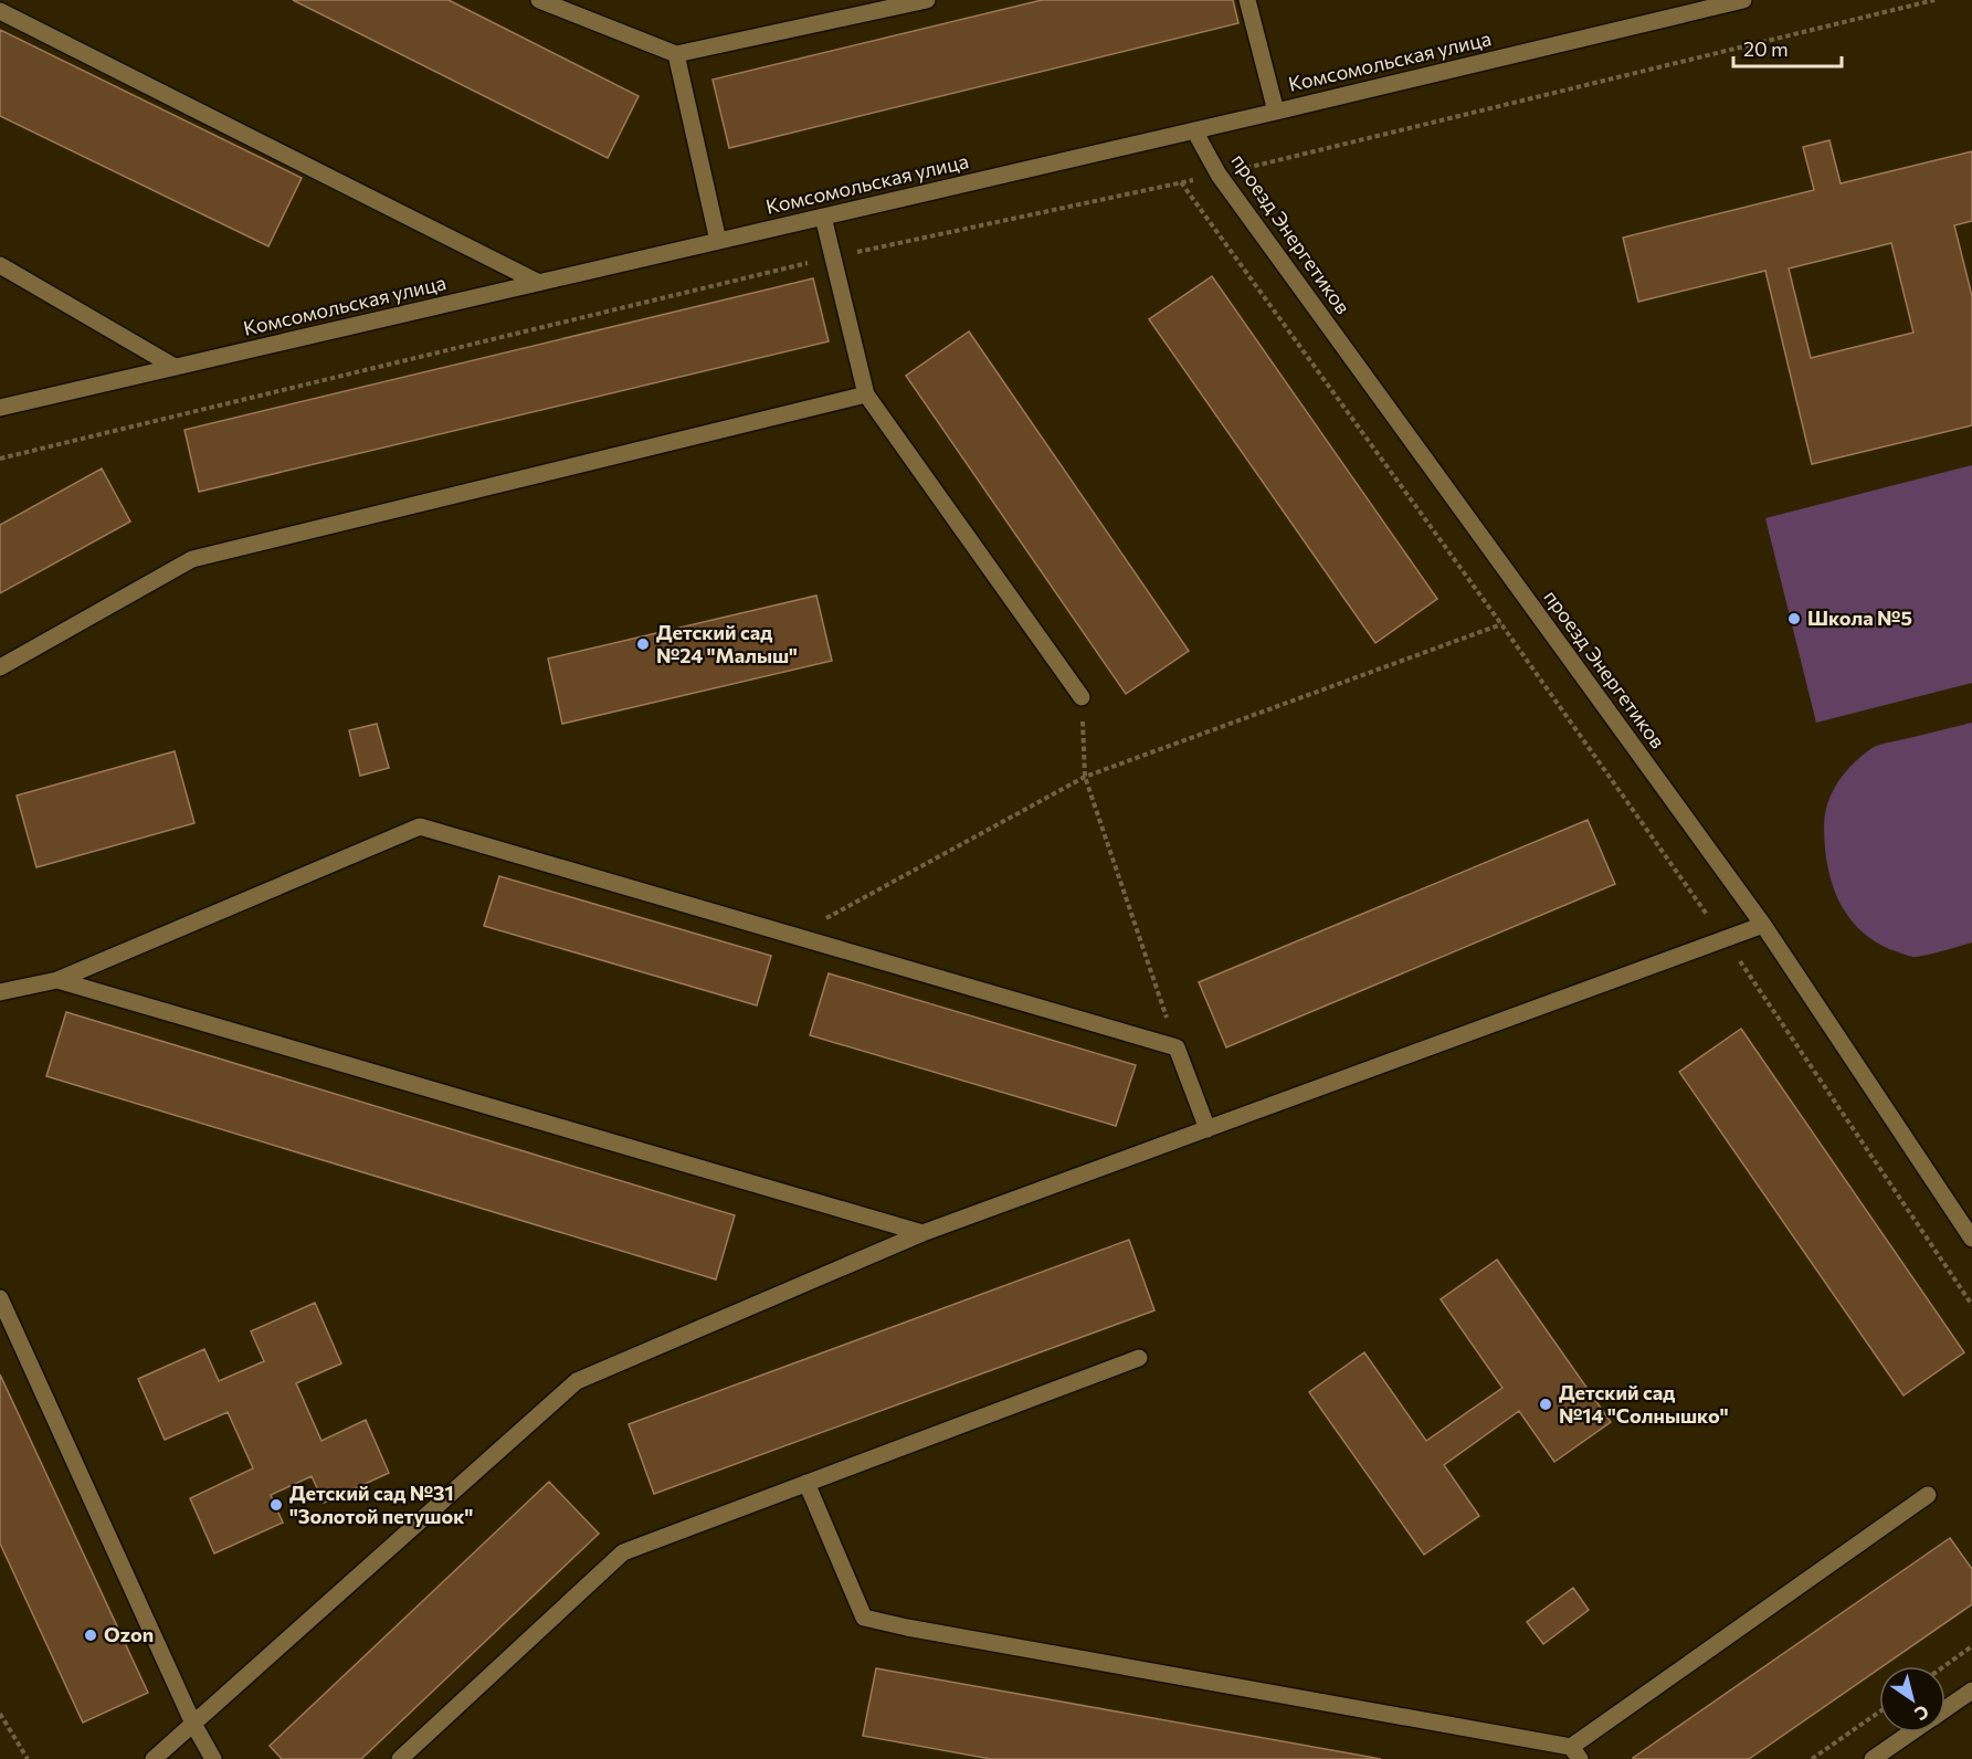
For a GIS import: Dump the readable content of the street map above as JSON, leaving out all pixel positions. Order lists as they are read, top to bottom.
{
  "streets": {
    "street": ["Комсомольская улица", "проезд Энергетиков"]
  },
  "crossings": [
    ["Комсомольская улица", "проезд Энергетиков"]
  ],
  "places": [
    "Школа №5",
    "Детский сад №24 \"Малыш\"",
    "Детский сад №14 \"Солнышко\"",
    "Детский сад №31 \"Золотой петушок\"",
    "Ozon"
  ],
  "scale_bar": "20 m",
  "north": "bottom right"
}
